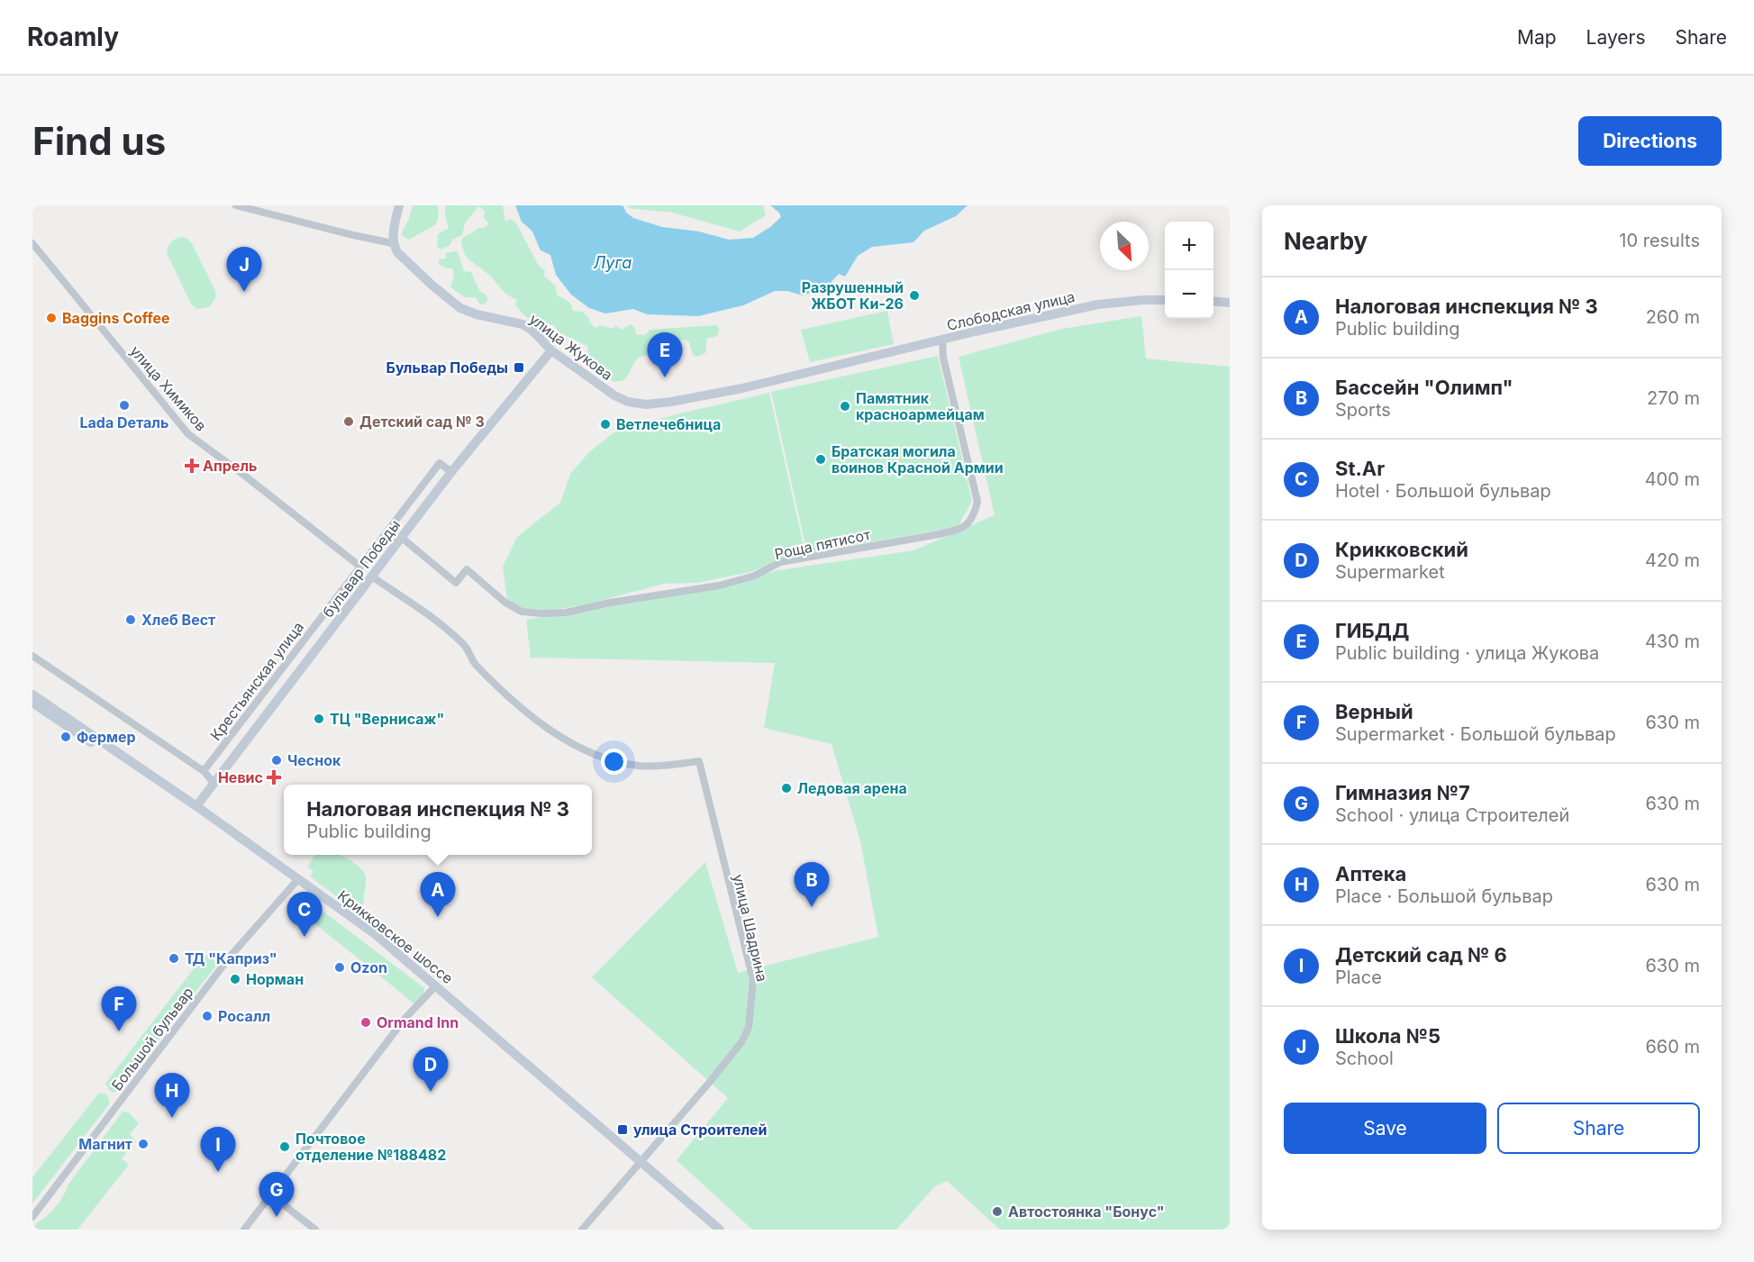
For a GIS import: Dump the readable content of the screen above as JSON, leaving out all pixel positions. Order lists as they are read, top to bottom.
{
  "streets": {
    "street": [
      "Слободская улица",
      "улица Жукова",
      "улица Химиков",
      "Роща пятисот",
      "бульвар Победы",
      "Крестьянская улица",
      "улица Шадрина",
      "Крикковское шоссе",
      "Большой бульвар"
    ]
  },
  "crossings": [
    ["Слободская улица", "улица Жукова"],
    ["Слободская улица", "Роща пятисот"],
    ["улица Жукова", "бульвар Победы"],
    ["улица Химиков", "Крестьянская улица"],
    ["Роща пятисот", "бульвар Победы"],
    ["бульвар Победы", "Крестьянская улица"],
    ["бульвар Победы", "улица Шадрина"],
    ["бульвар Победы", "Крикковское шоссе"],
    ["улица Шадрина", "Крикковское шоссе"],
    ["Крикковское шоссе", "Большой бульвар"]
  ],
  "water": ["Луга"],
  "places": {
    "other": [
      "Разрушенный ЖБОТ Ки-26",
      "Baggins Coffee",
      "Lada Dеталь",
      "Памятник красноармейцам",
      "Детский сад № 3",
      "Ветлечебница",
      "Братская могила воинов Красной Армии",
      "Хлеб Вест",
      "ТЦ \"Вернисаж\"",
      "Фермер",
      "Чеснок",
      "Ледовая арена",
      "ТД \"Каприз\"",
      "Ozon",
      "Норман",
      "Росалл",
      "Ormand Inn",
      "Магнит",
      "Почтовое отделение №188482",
      "Автостоянка \"Бонус\""
    ],
    "transit": ["Бульвар Победы", "улица Строителей"],
    "health": ["Апрель", "Невис"]
  },
  "north": "bottom right",
  "page": {
    "header": "Roamly",
    "nav": ["Map", "Layers", "Share"],
    "buttons": [
      "Directions",
      ["Save", "Share"]
    ],
    "title": "Find us",
    "heading": ["Nearby", "10 results"],
    "map_buttons": ["+", "−"],
    "pins": [
      "J",
      "E",
      "B",
      "A",
      "C",
      "F",
      "D",
      "H",
      "I",
      "G"
    ],
    "list": [
      {
        "mark": "A",
        "name": "Налоговая инспекция № 3",
        "note": "Public building",
        "value": "260 m"
      },
      {
        "mark": "B",
        "name": "Бассейн \"Олимп\"",
        "note": "Sports",
        "value": "270 m"
      },
      {
        "mark": "C",
        "name": "St.Ar",
        "note": "Hotel · Большой бульвар",
        "value": "400 m"
      },
      {
        "mark": "D",
        "name": "Крикковский",
        "note": "Supermarket",
        "value": "420 m"
      },
      {
        "mark": "E",
        "name": "ГИБДД",
        "note": "Public building · улица Жукова",
        "value": "430 m"
      },
      {
        "mark": "F",
        "name": "Верный",
        "note": "Supermarket · Большой бульвар",
        "value": "630 m"
      },
      {
        "mark": "G",
        "name": "Гимназия №7",
        "note": "School · улица Строителей",
        "value": "630 m"
      },
      {
        "mark": "H",
        "name": "Аптека",
        "note": "Place · Большой бульвар",
        "value": "630 m"
      },
      {
        "mark": "I",
        "name": "Детский сад № 6",
        "note": "Place",
        "value": "630 m"
      },
      {
        "mark": "J",
        "name": "Школа №5",
        "note": "School",
        "value": "660 m"
      }
    ],
    "popup": ["Налоговая инспекция № 3", "Public building"]
  }
}
